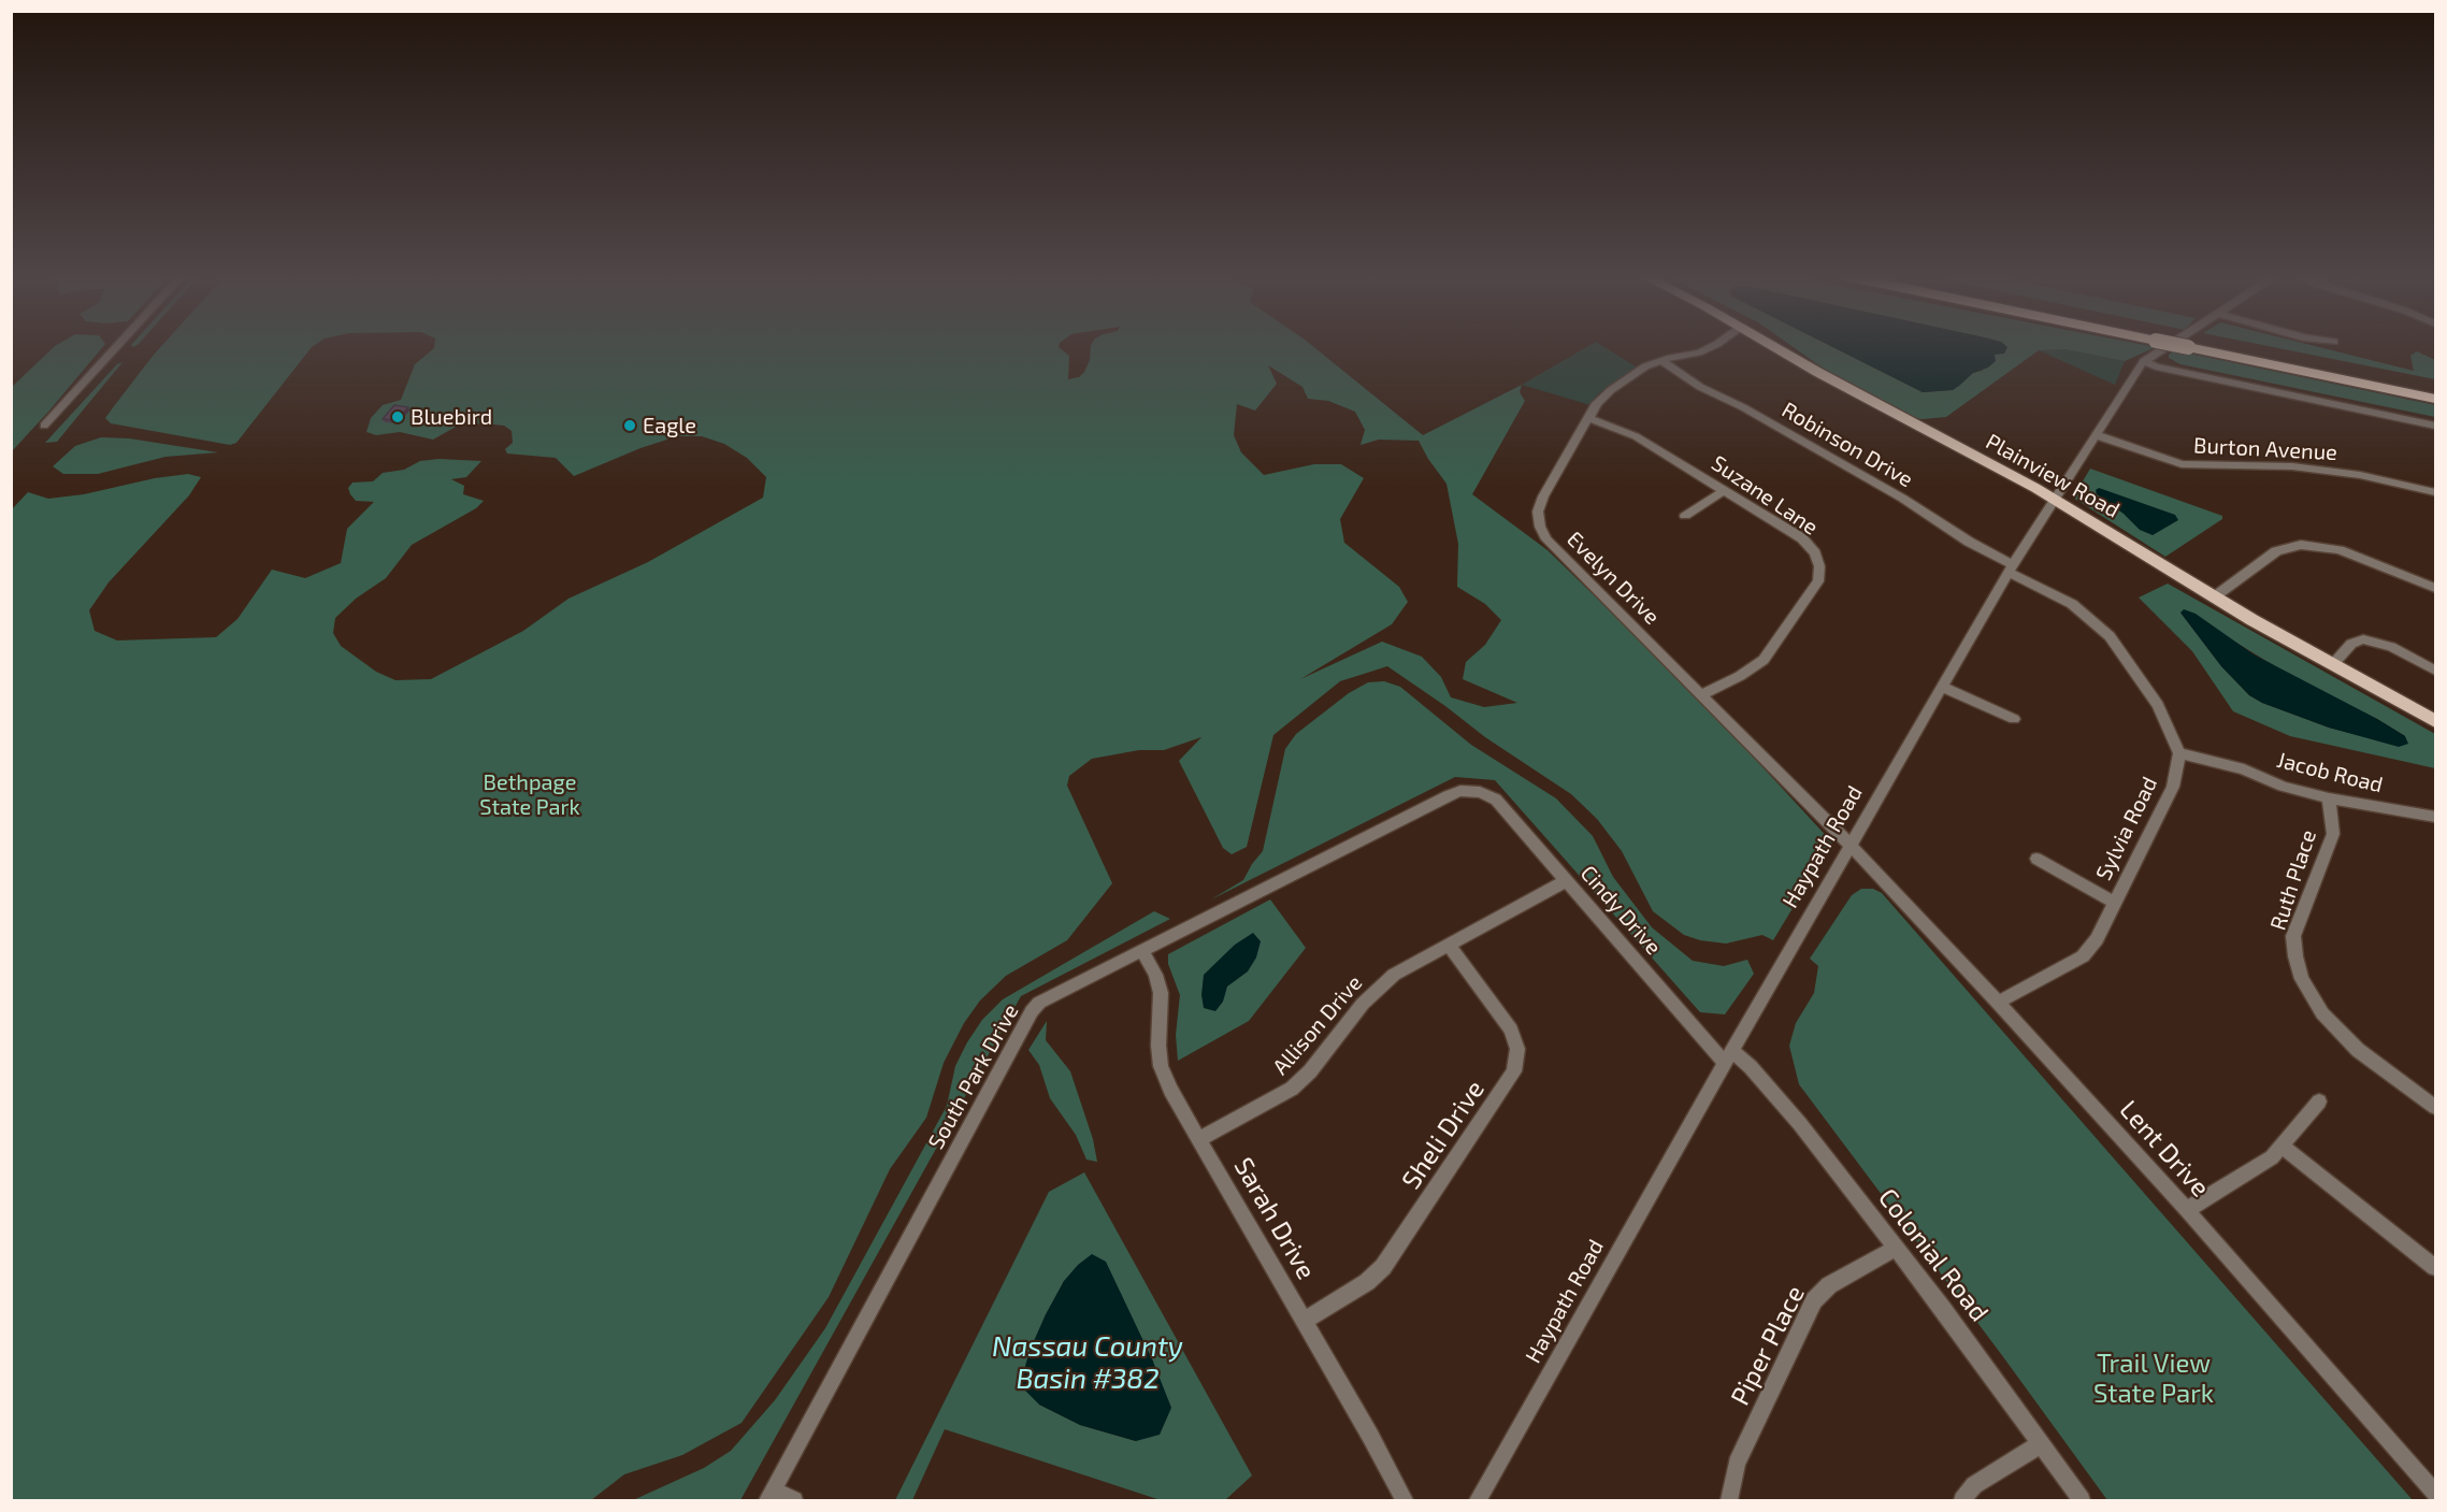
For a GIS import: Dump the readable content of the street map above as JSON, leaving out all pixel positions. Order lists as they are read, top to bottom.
{
  "streets": {
    "main road": ["Plainview Road"],
    "street": [
      "Robinson Drive",
      "Burton Avenue",
      "Suzane Lane",
      "Evelyn Drive",
      "Jacob Road",
      "Sylvia Road",
      "Haypath Road",
      "Ruth Place",
      "Cindy Drive",
      "Allison Drive",
      "South Park Drive",
      "Sheli Drive",
      "Lent Drive",
      "Sarah Drive",
      "Colonial Road",
      "Piper Place"
    ]
  },
  "crossings": [
    ["Robinson Drive", "Evelyn Drive"],
    ["Robinson Drive", "Haypath Road"],
    ["Burton Avenue", "Haypath Road"],
    ["Plainview Road", "Haypath Road"],
    ["Suzane Lane", "Evelyn Drive"],
    ["Evelyn Drive", "Haypath Road"],
    ["Evelyn Drive", "Lent Drive"],
    ["Jacob Road", "Sylvia Road"],
    ["Jacob Road", "Ruth Place"],
    ["Sylvia Road", "Lent Drive"],
    ["Haypath Road", "Cindy Drive"],
    ["Haypath Road", "Lent Drive"],
    ["Haypath Road", "Colonial Road"],
    ["Cindy Drive", "Allison Drive"],
    ["Cindy Drive", "South Park Drive"],
    ["Cindy Drive", "Colonial Road"],
    ["Allison Drive", "Sheli Drive"],
    ["Allison Drive", "Sarah Drive"],
    ["South Park Drive", "Sarah Drive"],
    ["Sheli Drive", "Sarah Drive"],
    ["Colonial Road", "Piper Place"]
  ],
  "water": ["Nassau County Basin #382"],
  "parks": ["Bethpage State Park", "Trail View State Park"],
  "places": ["Bluebird", "Eagle"]
}
